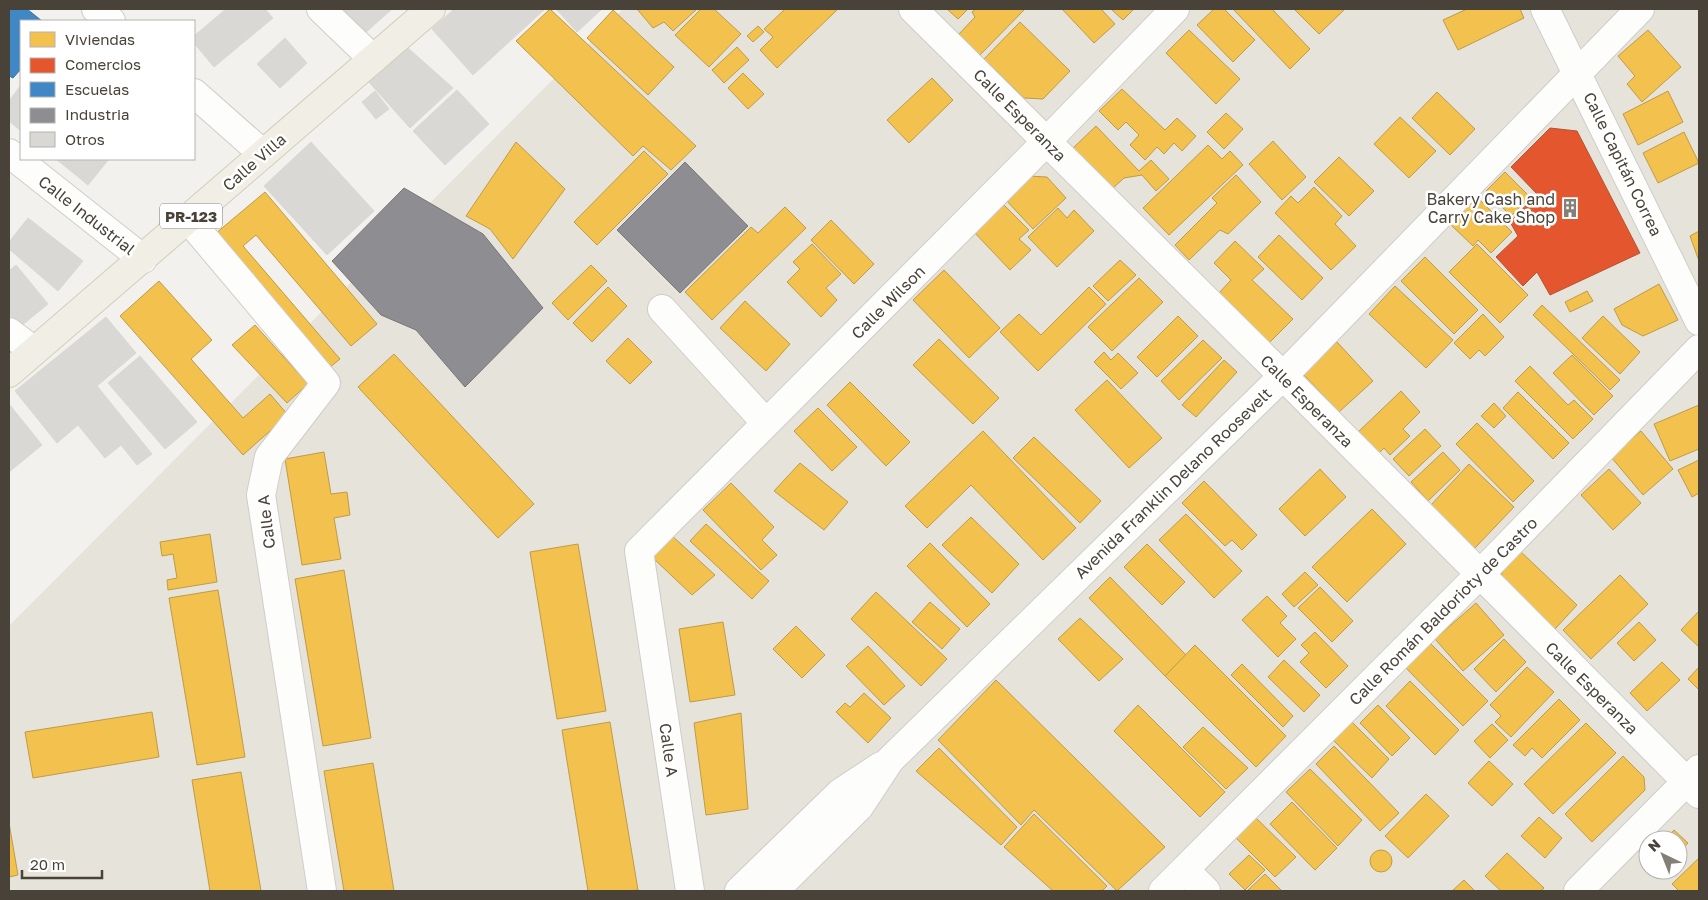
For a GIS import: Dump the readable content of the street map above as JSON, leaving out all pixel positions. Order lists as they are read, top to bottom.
{
  "streets": {
    "main road": ["Calle Villa", "PR-123"],
    "street": [
      "Calle Esperanza",
      "Calle Capitán Correa",
      "Calle Industrial",
      "Calle Wilson",
      "Avenida Franklin Delano Roosevelt",
      "Calle A",
      "Calle Román Baldorioty de Castro"
    ]
  },
  "crossings": [
    ["Calle Esperanza", "Calle Wilson"],
    ["Calle Esperanza", "Avenida Franklin Delano Roosevelt"],
    ["Calle Esperanza", "Calle Román Baldorioty de Castro"],
    ["Calle Villa", "Calle Industrial"],
    ["Calle Villa", "Calle A"],
    ["Calle Capitán Correa", "Avenida Franklin Delano Roosevelt"],
    ["Calle Wilson", "Calle A"]
  ],
  "places": {
    "building": ["Bakery Cash and Carry Cake Shop"]
  },
  "legend": [
    "Viviendas",
    "Comercios",
    "Escuelas",
    "Industria",
    "Otros"
  ],
  "scale_bar": "20 m",
  "north": "top left"
}
